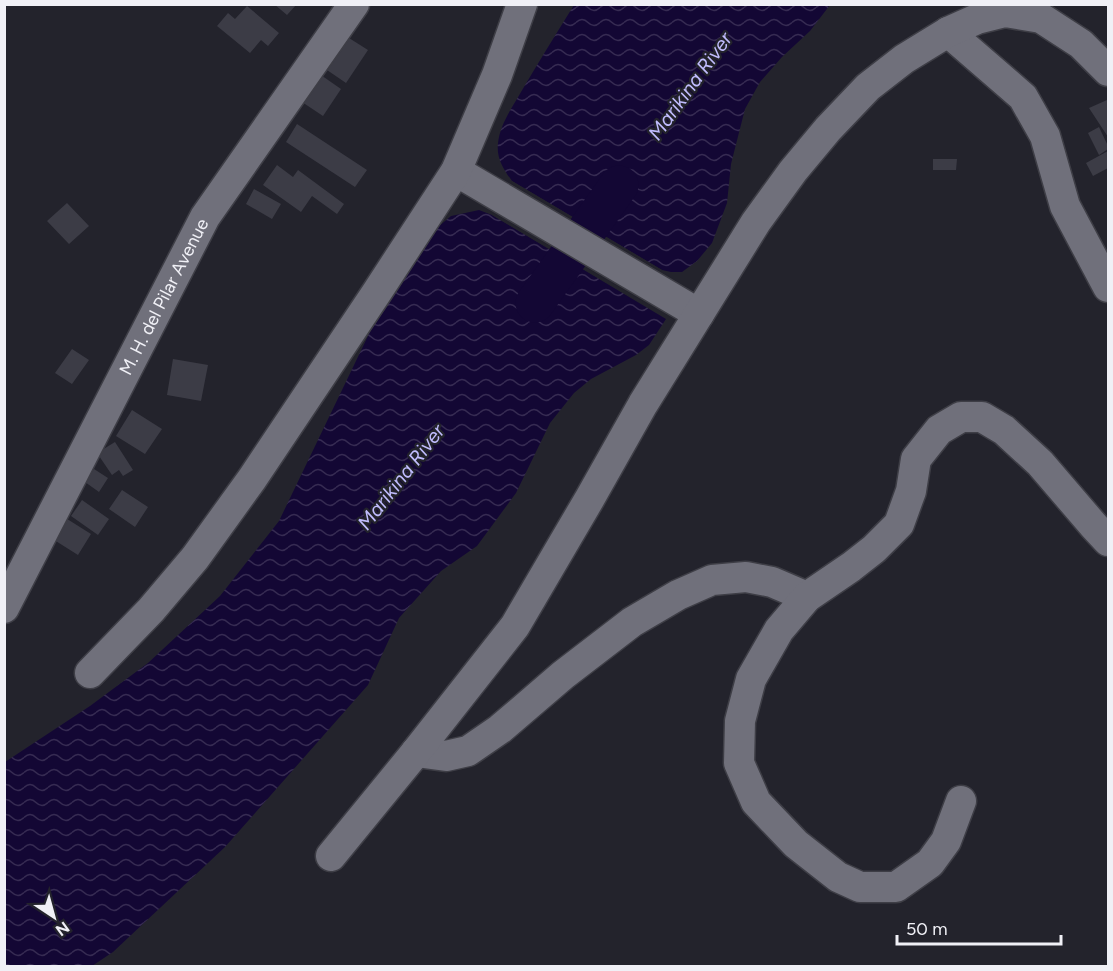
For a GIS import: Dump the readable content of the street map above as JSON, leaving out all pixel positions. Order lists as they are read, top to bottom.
{
  "streets": {
    "street": ["M. H. del Pilar Avenue"]
  },
  "water": ["Marikina River"],
  "scale_bar": "50 m",
  "north": "bottom right"
}
